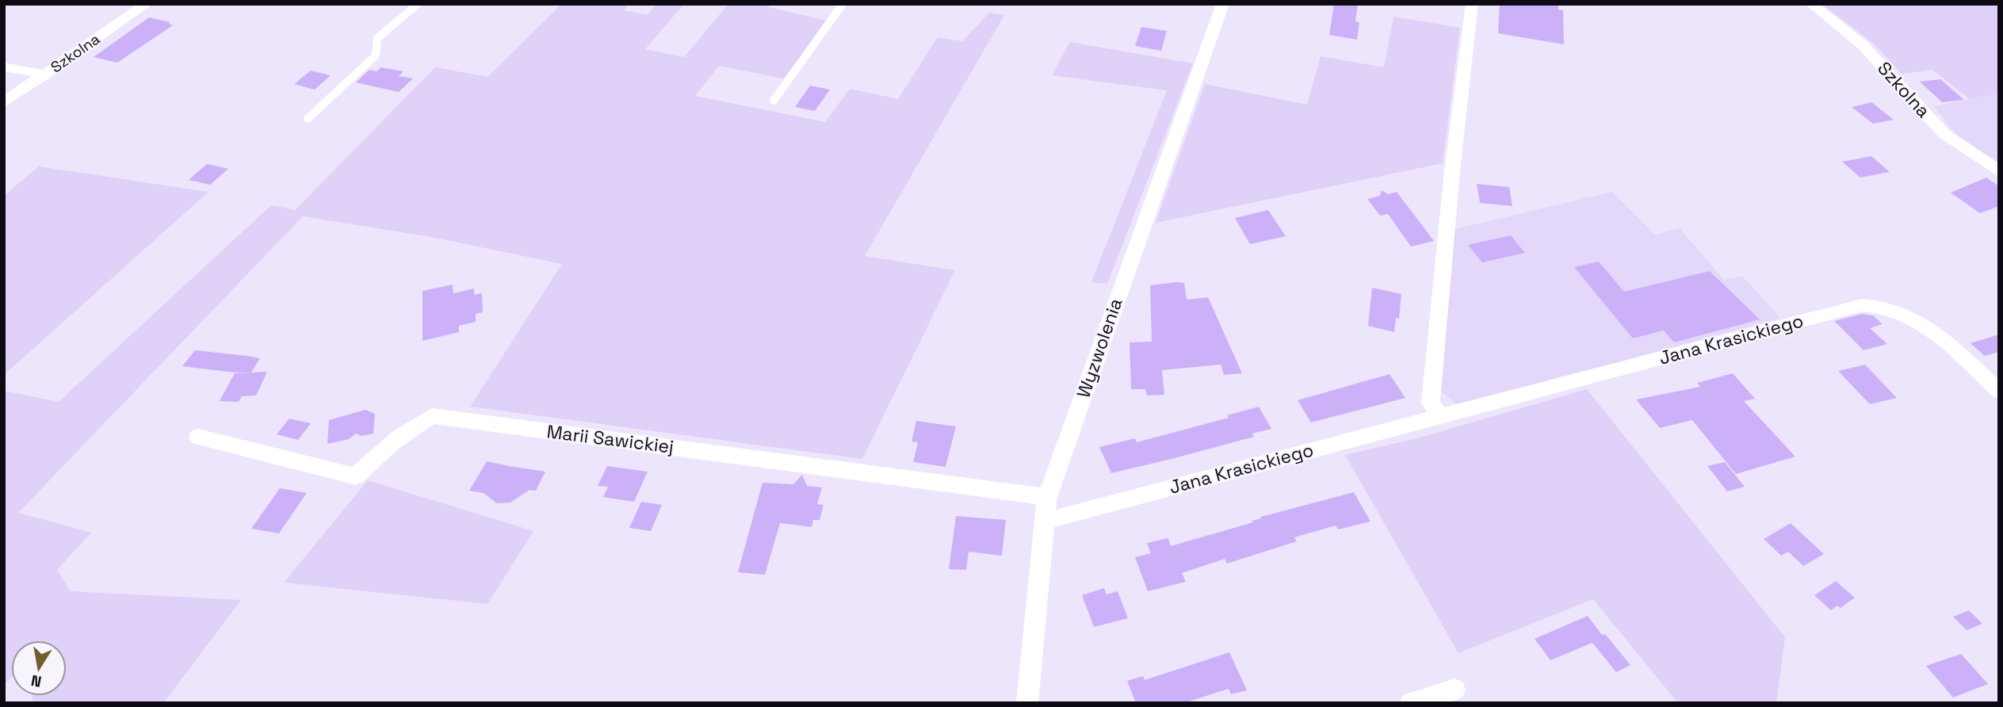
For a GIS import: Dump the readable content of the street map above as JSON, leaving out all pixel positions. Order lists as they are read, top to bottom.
{
  "streets": {
    "street": [
      "Szkolna",
      "Jana Krasickiego",
      "Wyzwolenia",
      "Marii Sawickiej"
    ]
  },
  "crossings": [
    ["Jana Krasickiego", "Wyzwolenia"],
    ["Wyzwolenia", "Marii Sawickiej"]
  ],
  "north": "bottom"
}
